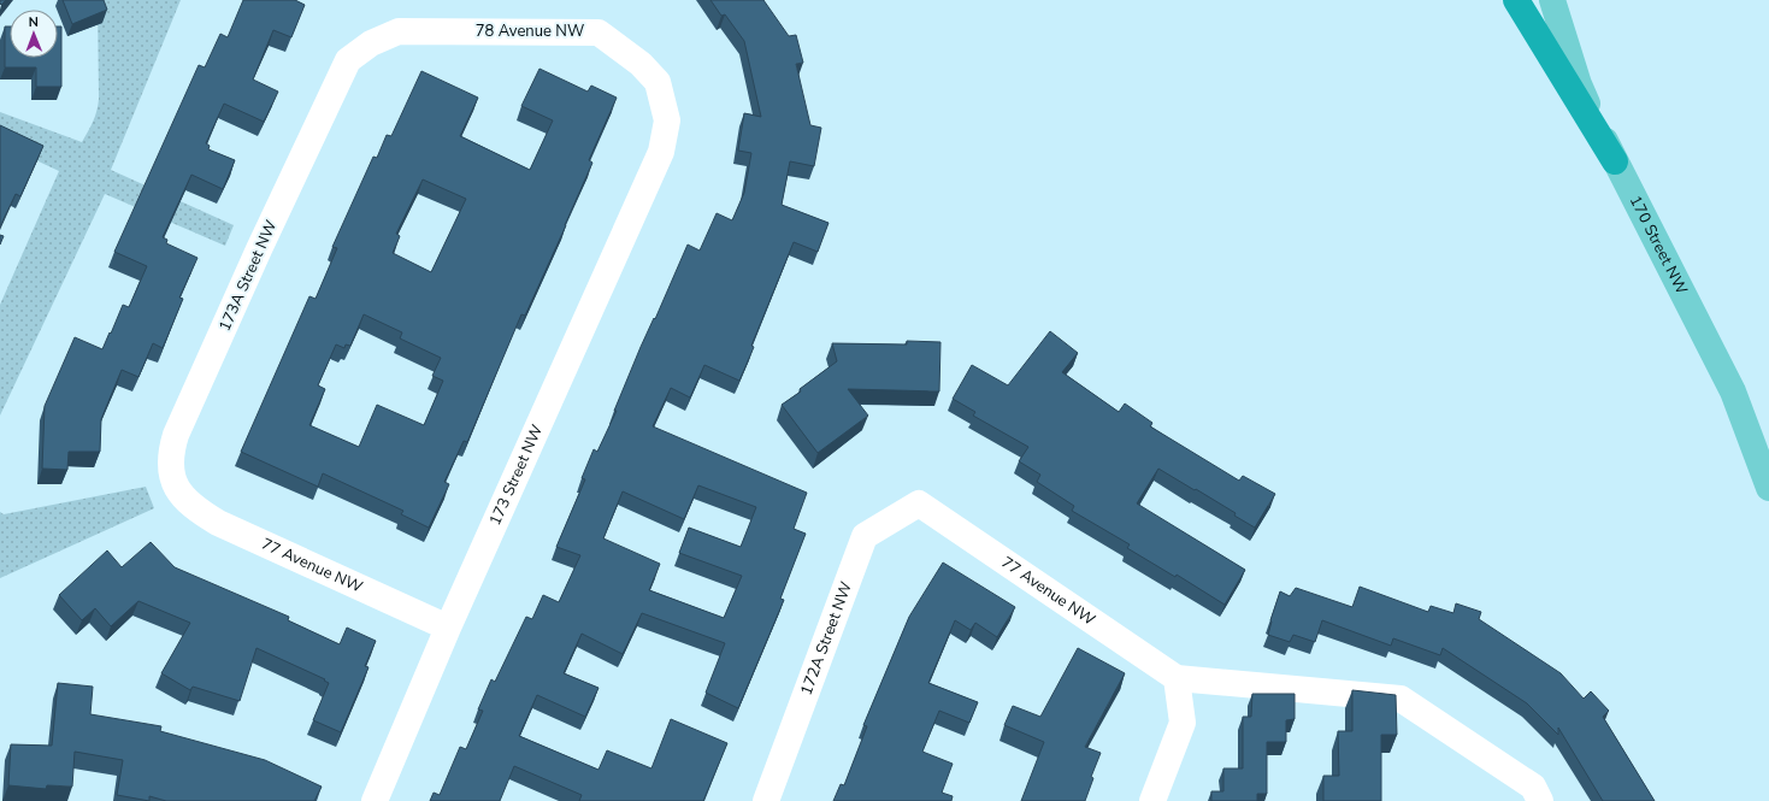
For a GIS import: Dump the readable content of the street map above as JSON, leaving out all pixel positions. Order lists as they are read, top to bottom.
{
  "streets": {
    "main road": ["170 Street NW"],
    "street": [
      "78 Avenue NW",
      "173A Street NW",
      "173 Street NW",
      "77 Avenue NW",
      "172A Street NW"
    ]
  },
  "crossings": [
    ["78 Avenue NW", "173A Street NW"],
    ["78 Avenue NW", "173 Street NW"],
    ["173A Street NW", "77 Avenue NW"],
    ["173 Street NW", "77 Avenue NW"],
    ["77 Avenue NW", "172A Street NW"]
  ],
  "north": "top"
}
